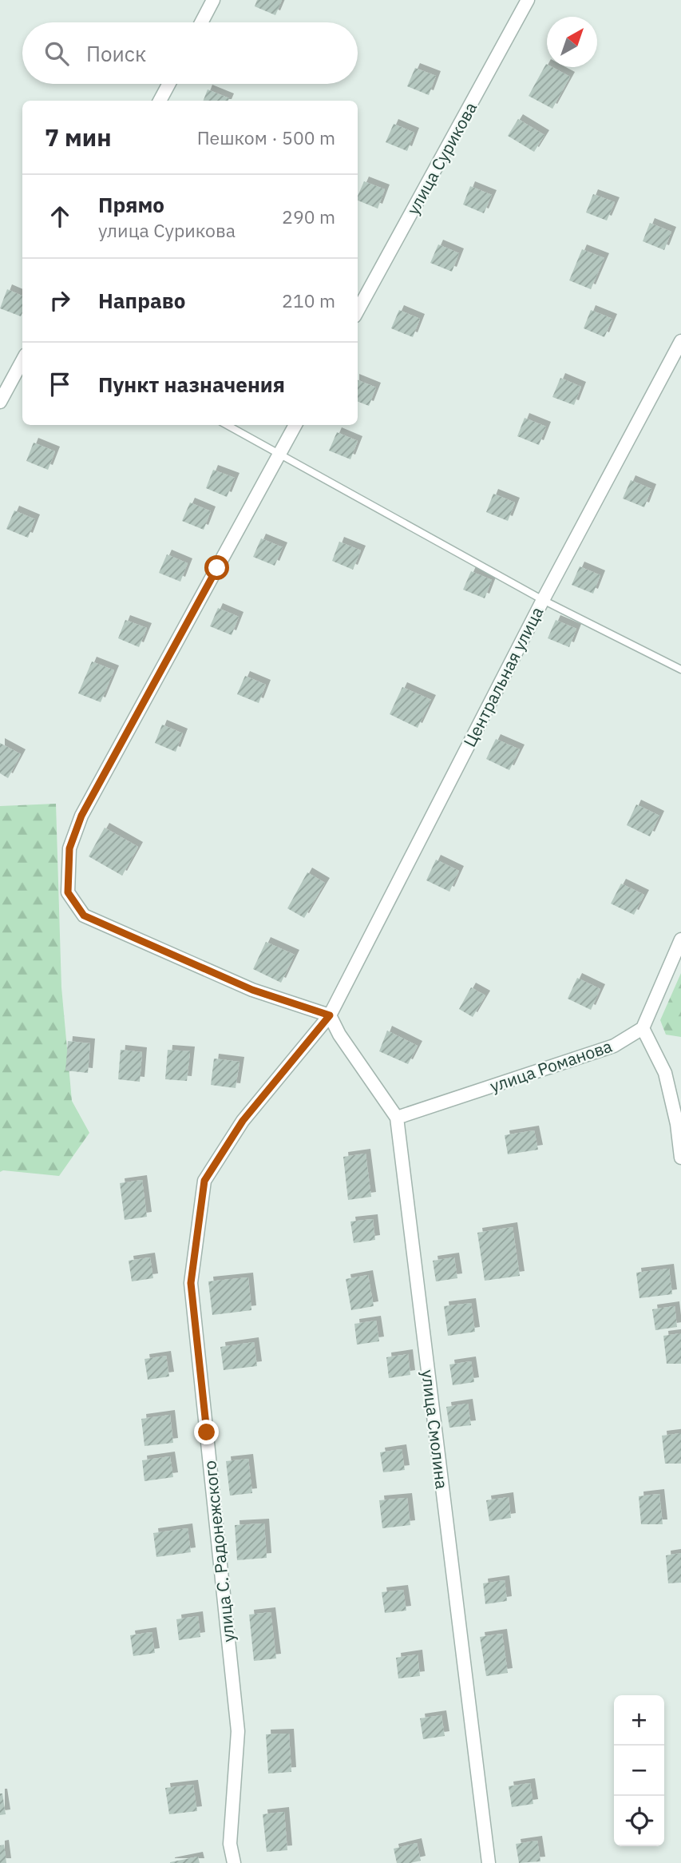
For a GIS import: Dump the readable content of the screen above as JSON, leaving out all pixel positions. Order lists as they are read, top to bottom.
{
  "streets": {
    "street": [
      "улица Сурикова",
      "Центральная улица",
      "улица Романова",
      "улица Смолина",
      "улица С. Радонежского"
    ]
  },
  "crossings": [
    ["Центральная улица", "улица Смолина"],
    ["Центральная улица", "улица С. Радонежского"],
    ["улица Романова", "улица Смолина"],
    ["улица Смолина", "улица С. Радонежского"]
  ],
  "north": "top right",
  "page": {
    "search": "Поиск",
    "heading": ["7 мин", "Пешком · 500 m"],
    "list": [
      ["Прямо", "улица Сурикова", "290 m"],
      ["Направо", "210 m"],
      "Пункт назначения"
    ],
    "map_buttons": ["+", "−"]
  }
}
